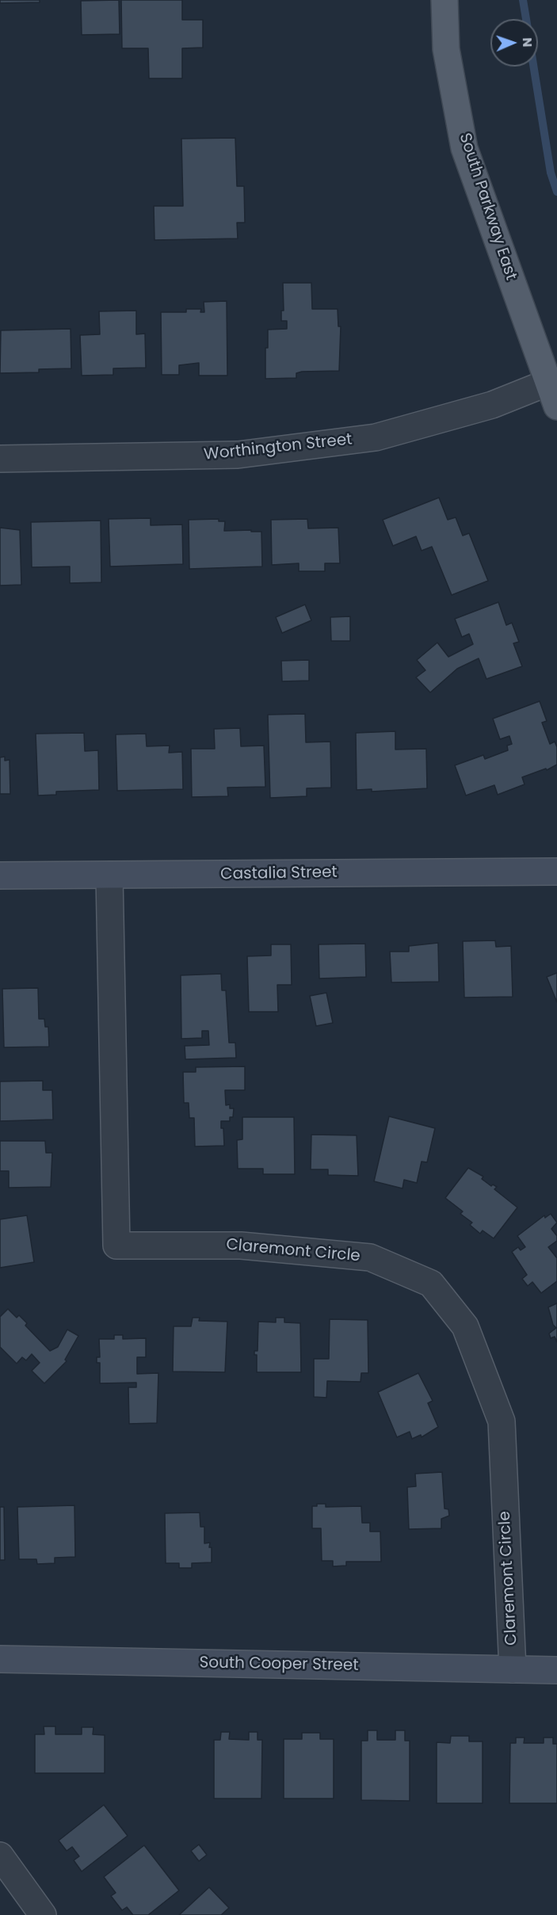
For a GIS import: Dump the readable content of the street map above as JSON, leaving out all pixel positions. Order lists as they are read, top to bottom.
{
  "streets": {
    "main road": ["South Parkway East"],
    "street": [
      "Worthington Street",
      "Castalia Street",
      "Claremont Circle",
      "South Cooper Street"
    ]
  },
  "crossings": [
    ["South Parkway East", "Worthington Street"],
    ["Castalia Street", "Claremont Circle"],
    ["Claremont Circle", "South Cooper Street"]
  ],
  "north": "right"
}
